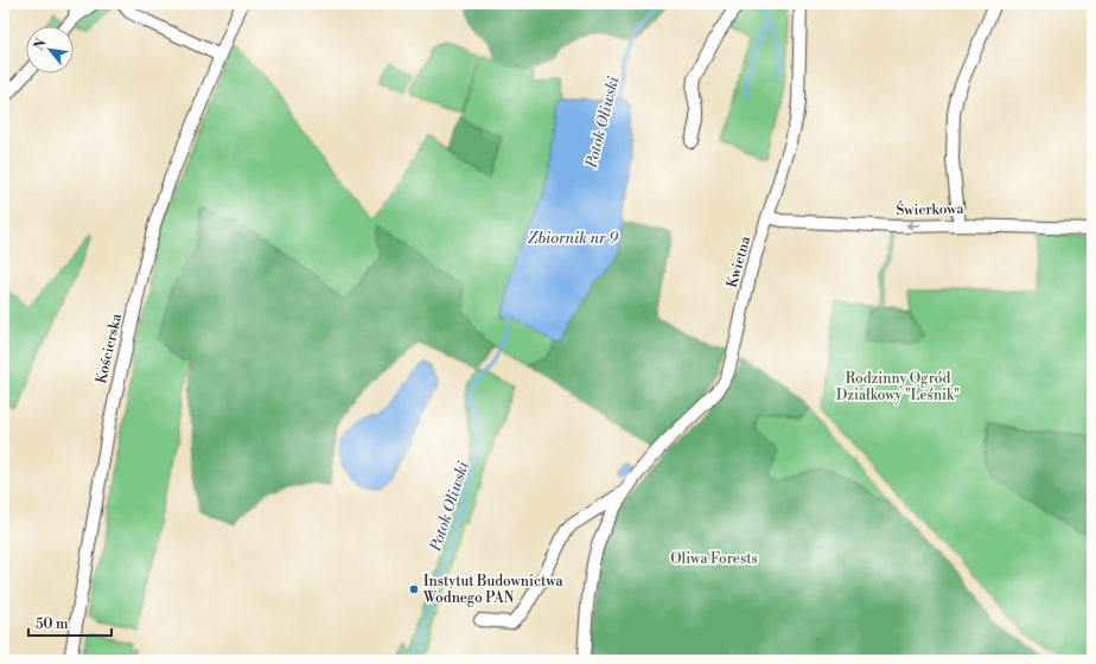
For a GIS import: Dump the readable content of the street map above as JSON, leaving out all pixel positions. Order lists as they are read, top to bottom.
{
  "streets": {
    "street": ["Świerkowa", "Kwietna", "Kościerska"]
  },
  "crossings": [
    ["Świerkowa", "Kwietna"]
  ],
  "one_way": ["Świerkowa"],
  "water": ["Potok Oliwski", "Zbiornik nr 9"],
  "parks": ["Rodzinny Ogród Działkowy \"Leśnik\"", "Oliwa Forests"],
  "places": ["Instytut Budownictwa Wodnego PAN"],
  "scale_bar": "50 m",
  "north": "top left"
}
